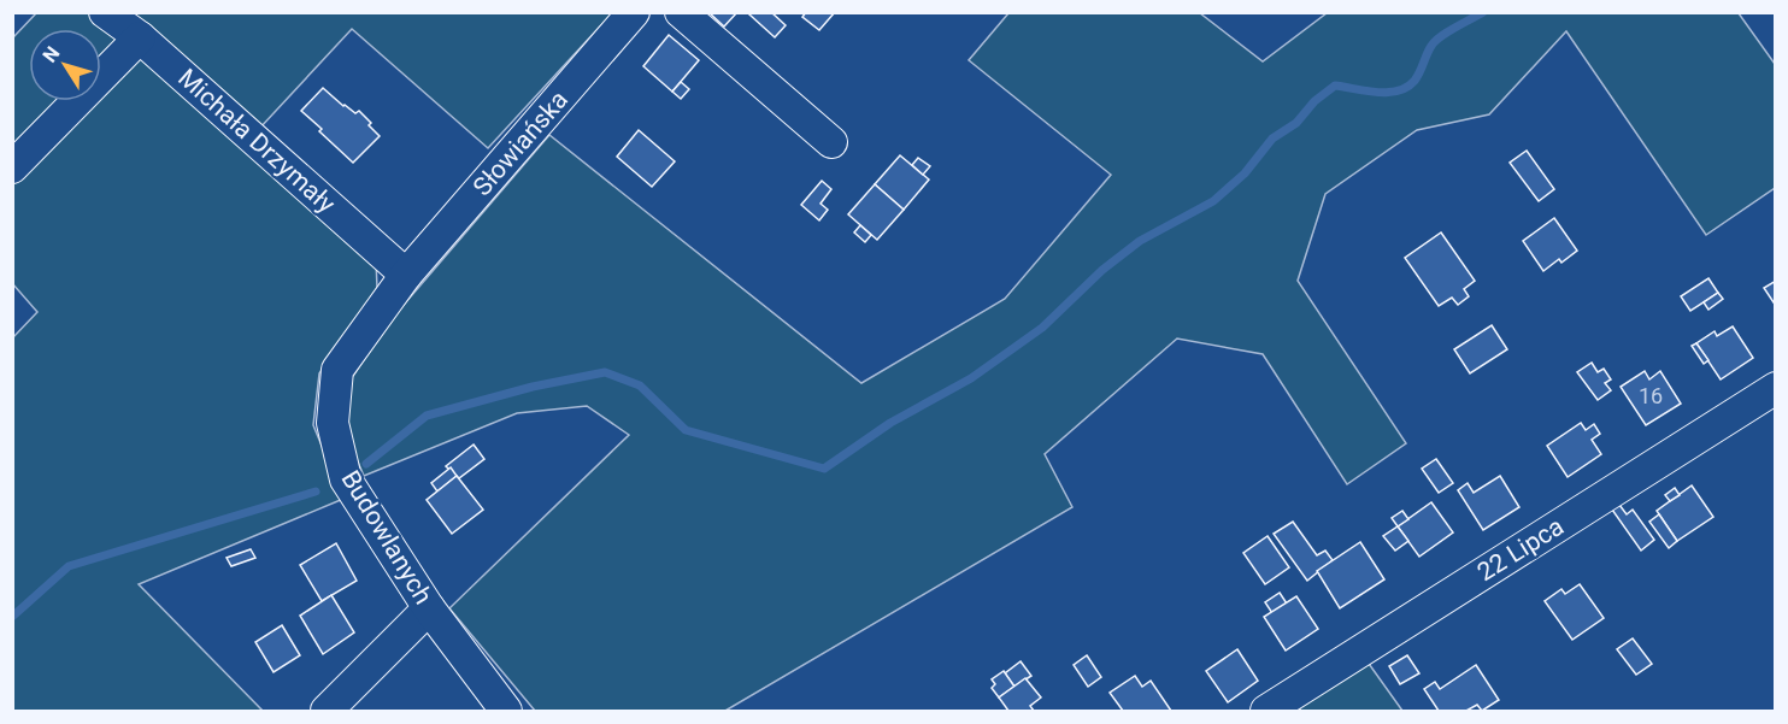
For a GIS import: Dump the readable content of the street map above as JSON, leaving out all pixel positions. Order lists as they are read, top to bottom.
{
  "streets": {
    "street": [
      "Michała Drzymały",
      "Słowiańska",
      "Budowlanych",
      "22 Lipca"
    ]
  },
  "crossings": [
    ["Michała Drzymały", "Słowiańska"],
    ["Michała Drzymały", "Budowlanych"],
    ["Słowiańska", "Budowlanych"]
  ],
  "house_numbers": ["16"],
  "north": "top left"
}
